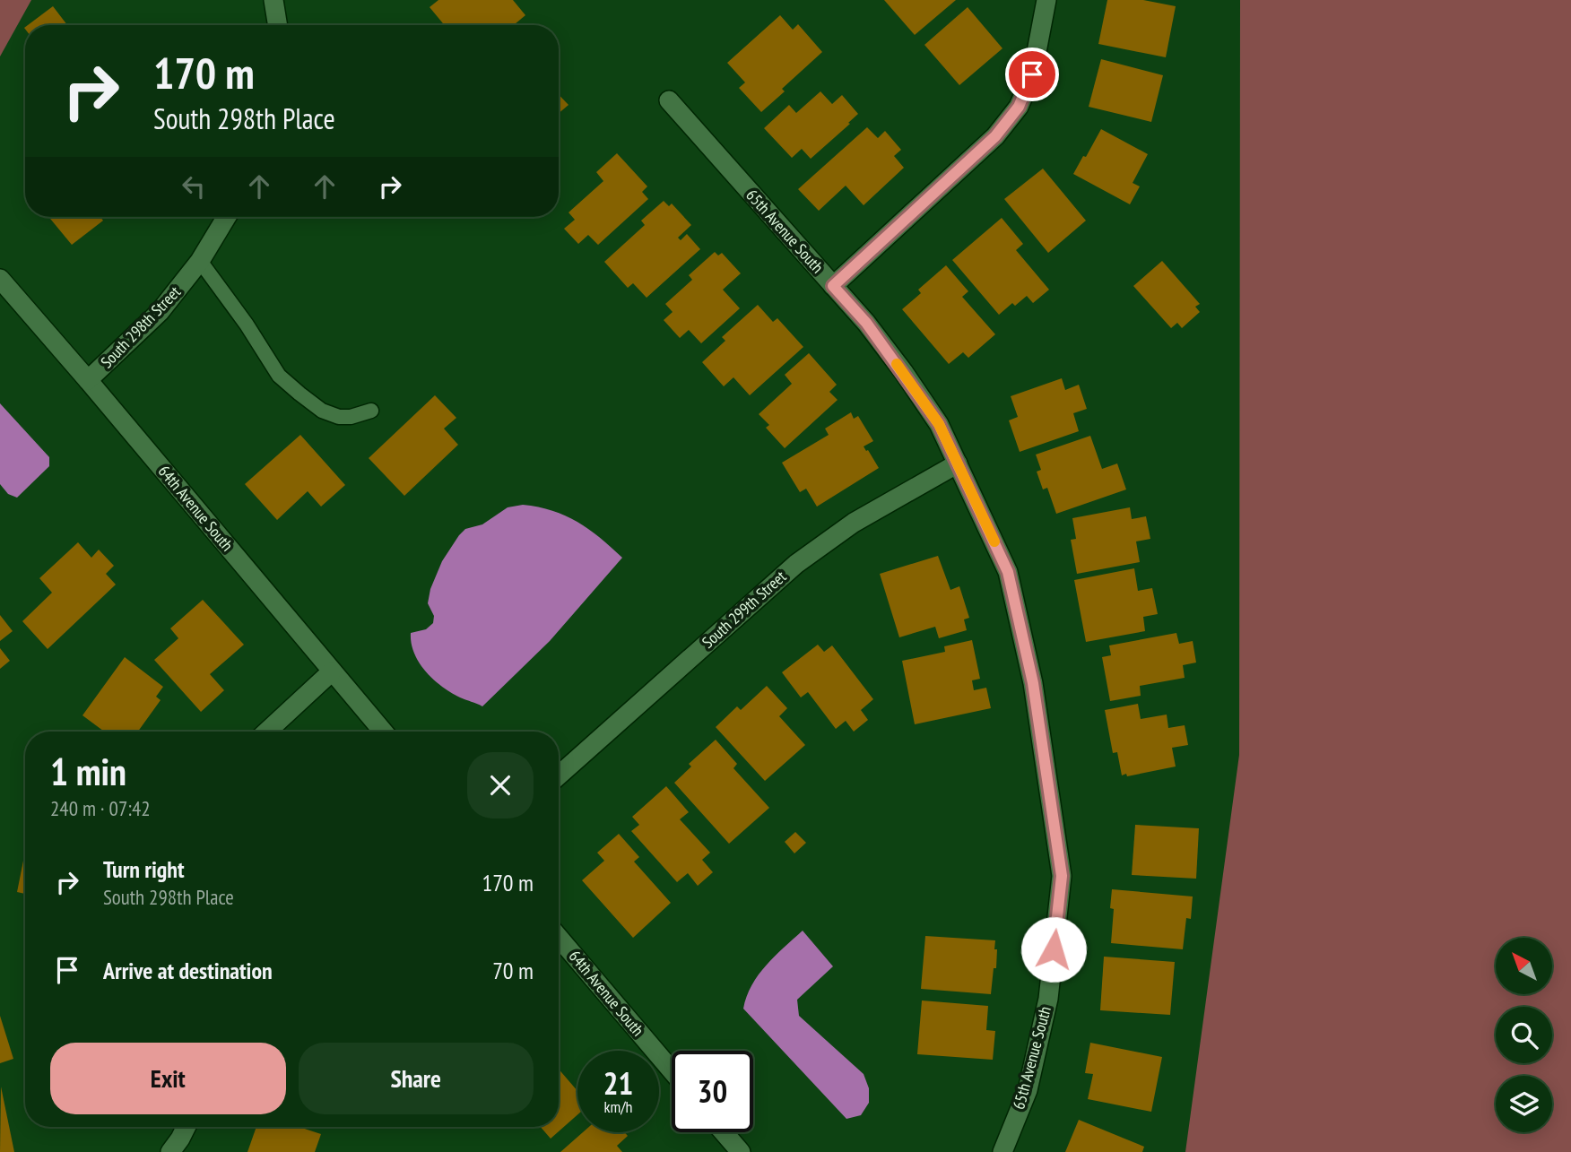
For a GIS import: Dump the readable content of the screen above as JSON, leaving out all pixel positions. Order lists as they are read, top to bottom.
{
  "streets": {
    "street": [
      "65th Avenue South",
      "South 298th Street",
      "64th Avenue South",
      "South 299th Street"
    ]
  },
  "crossings": [
    ["65th Avenue South", "South 299th Street"],
    ["South 298th Street", "64th Avenue South"]
  ],
  "north": "top left",
  "page": {
    "turn": ["170 m", "South 298th Place"],
    "heading": ["1 min", "240 m · 07:42"],
    "list": [
      {
        "name": "Turn right",
        "note": "South 298th Place",
        "value": "170 m"
      },
      {
        "name": "Arrive at destination",
        "value": "70 m"
      }
    ],
    "buttons": ["Exit", "Share"],
    "speed": "21 km/h",
    "limit": "30"
  }
}
